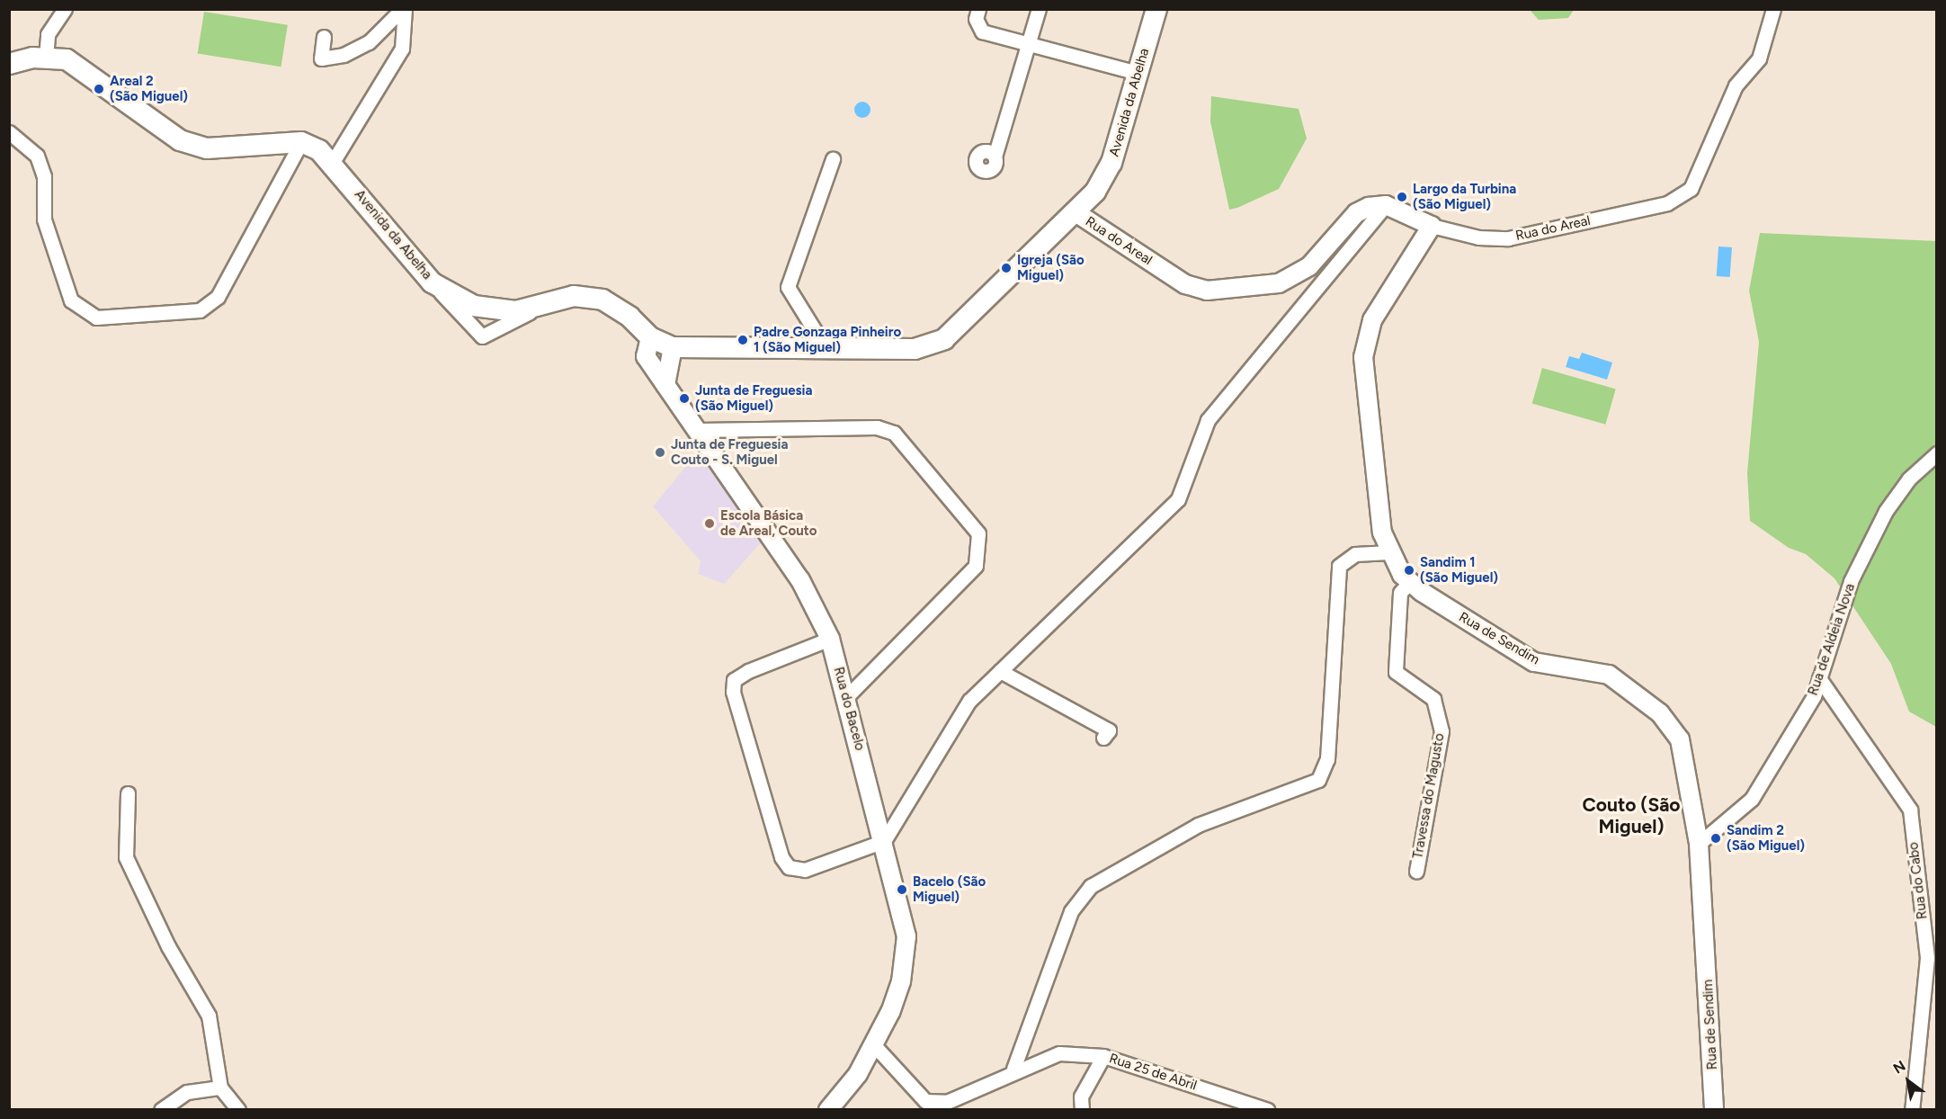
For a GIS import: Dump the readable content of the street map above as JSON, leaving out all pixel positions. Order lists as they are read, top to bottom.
{
  "streets": {
    "main road": ["Avenida da Abelha"],
    "street": [
      "Rua do Areal",
      "Rua de Sendim",
      "Rua de Aldeia Nova",
      "Rua do Bacelo",
      "Travessa do Magusto",
      "Rua do Cabo",
      "Rua 25 de Abril"
    ]
  },
  "crossings": [
    ["Avenida da Abelha", "Rua do Areal"],
    ["Avenida da Abelha", "Rua do Bacelo"],
    ["Rua do Areal", "Rua de Sendim"],
    ["Rua de Sendim", "Rua de Aldeia Nova"],
    ["Rua de Sendim", "Travessa do Magusto"],
    ["Rua de Aldeia Nova", "Rua do Cabo"],
    ["Rua do Bacelo", "Rua 25 de Abril"]
  ],
  "districts": ["Couto (São Miguel)"],
  "places": [
    "Areal 2 (São Miguel)",
    "Largo da Turbina (São Miguel)",
    "Igreja (São Miguel)",
    "Padre Gonzaga Pinheiro 1 (São Miguel)",
    "Junta de Freguesia (São Miguel)",
    "Junta de Freguesia Couto - S. Miguel",
    "Escola Básica de Areal, Couto",
    "Sandim 1 (São Miguel)",
    "Sandim 2 (São Miguel)",
    "Bacelo (São Miguel)"
  ],
  "north": "top left"
}
